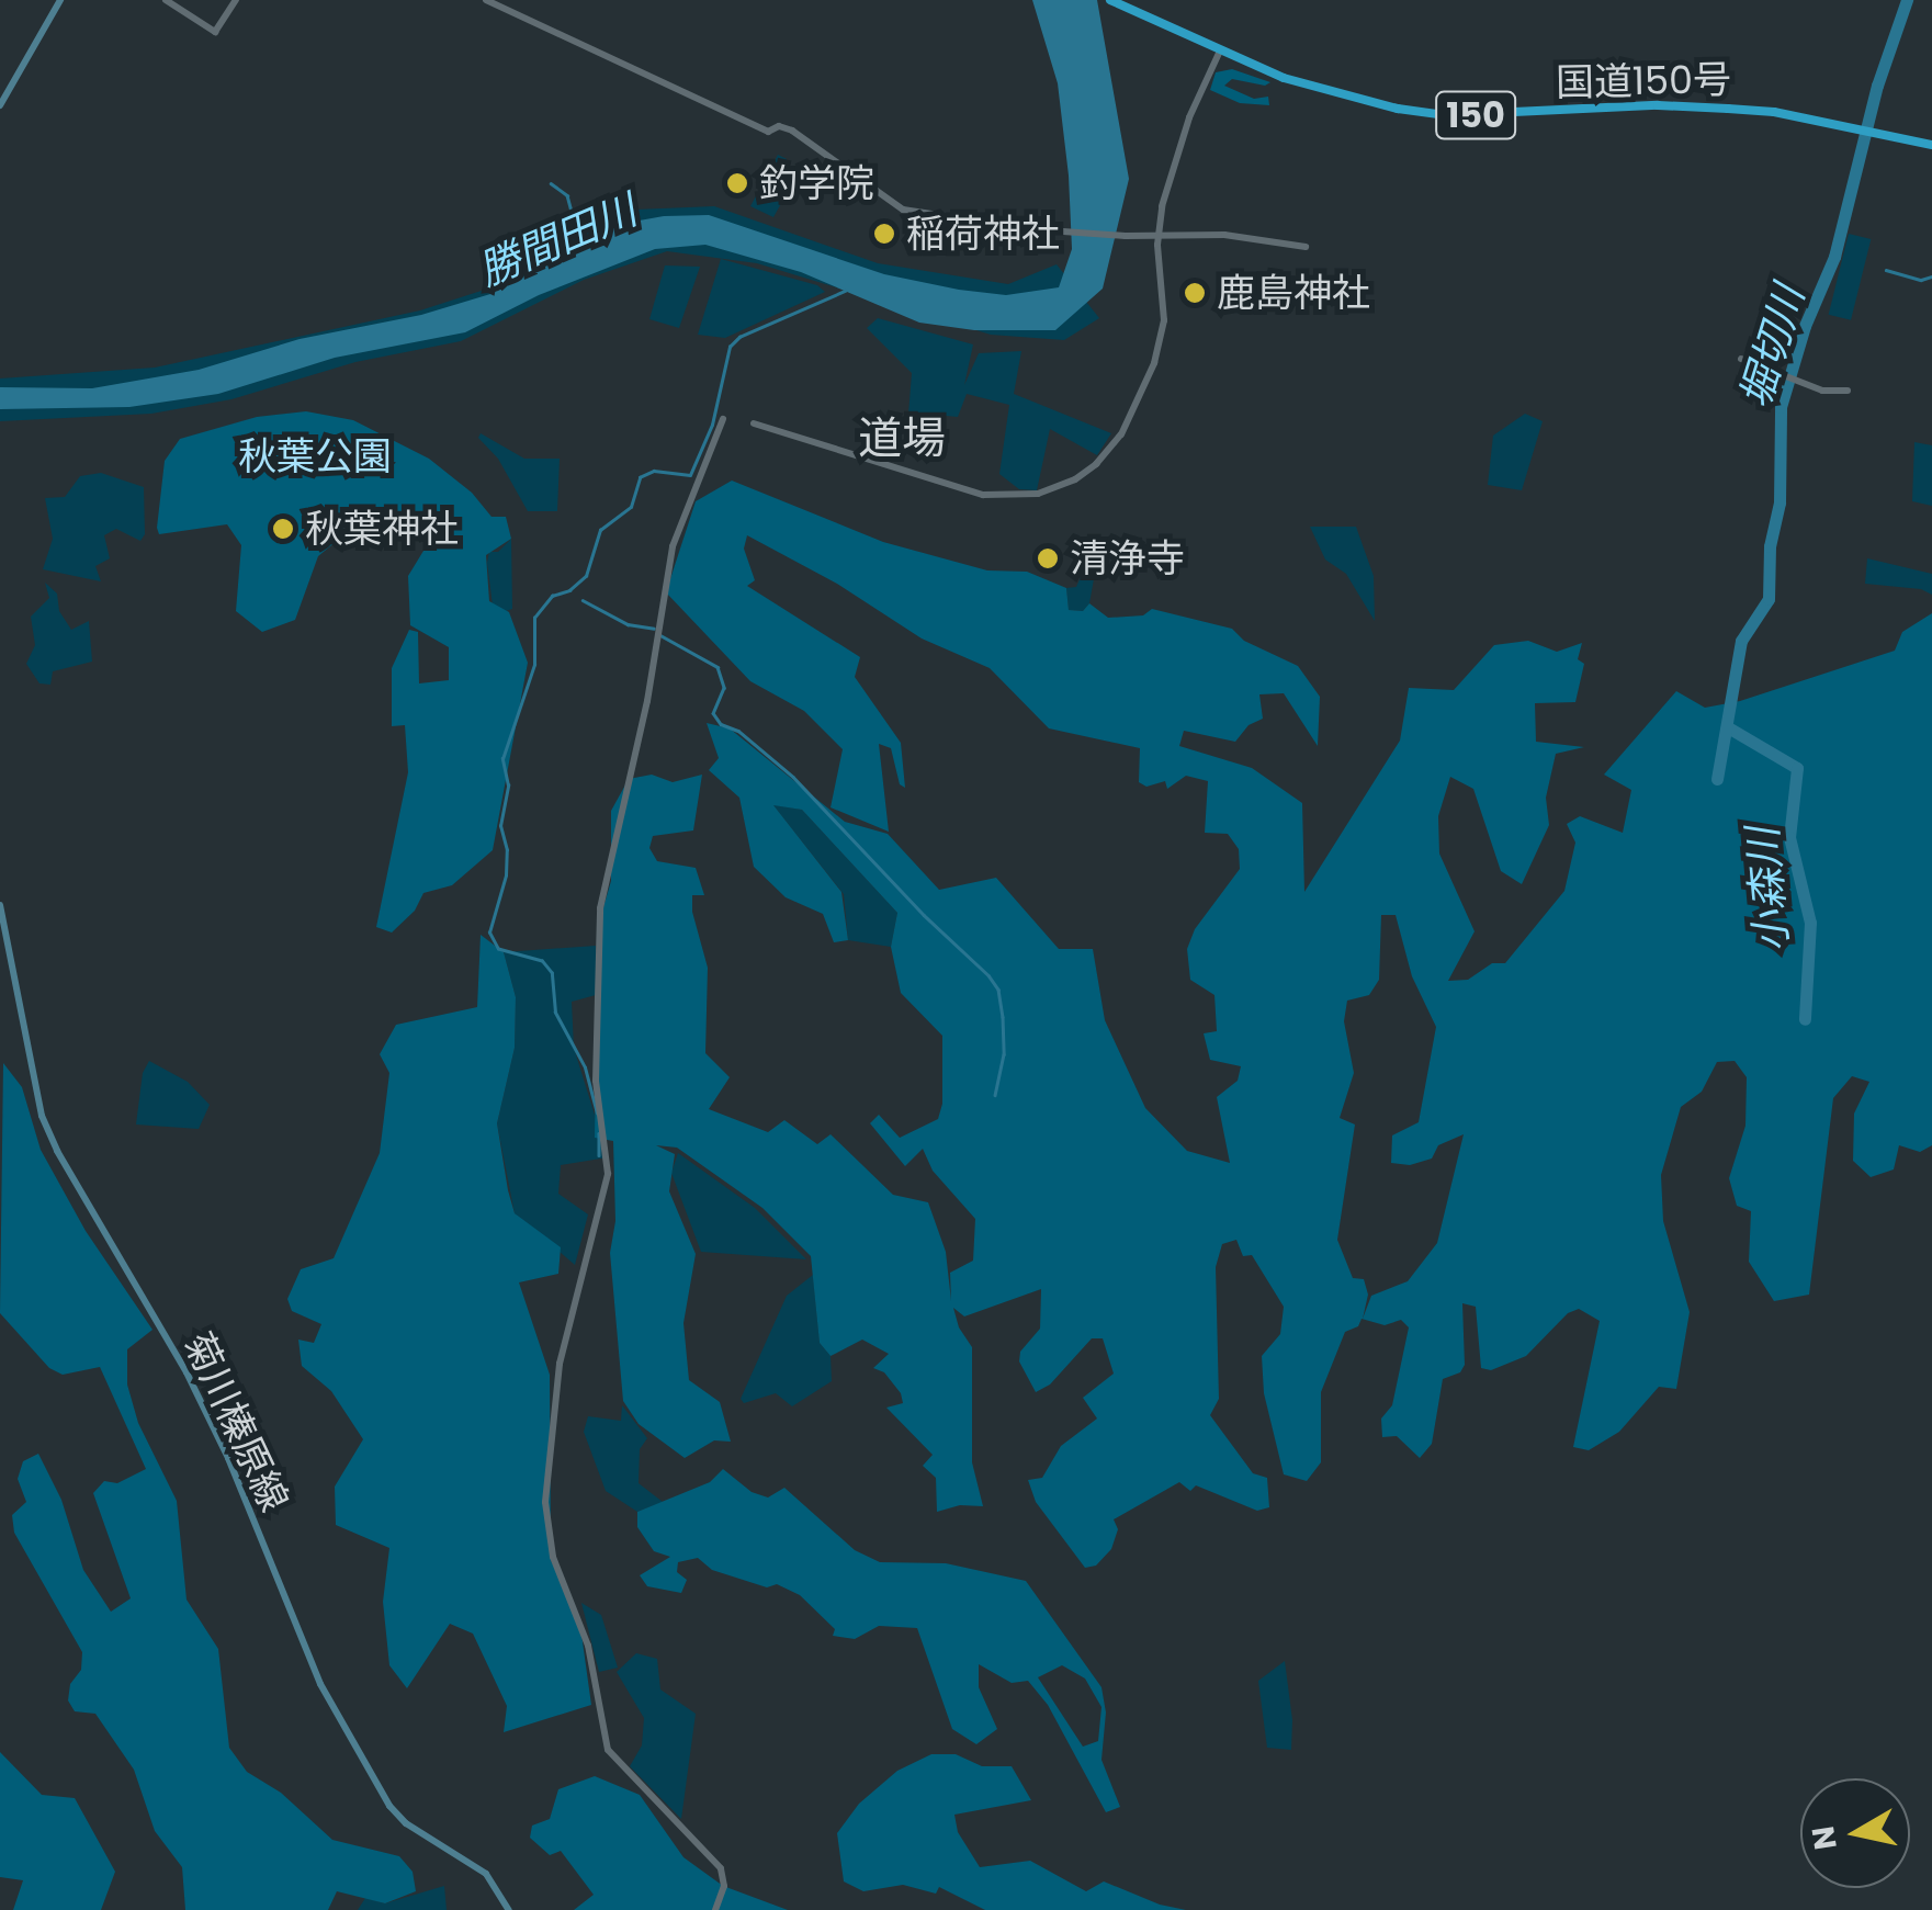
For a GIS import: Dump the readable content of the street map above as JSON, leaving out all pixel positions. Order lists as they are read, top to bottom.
{
  "streets": {
    "highway": ["国道150号", "150"],
    "main road": ["菊川榛原線"]
  },
  "districts": ["道場"],
  "water": ["勝間田川", "堀切川", "小森川"],
  "parks": ["秋葉公園"],
  "places": [
    "釣学院",
    "稲荷神社",
    "鹿島神社",
    "秋葉神社",
    "清浄寺"
  ],
  "north": "left"
}
